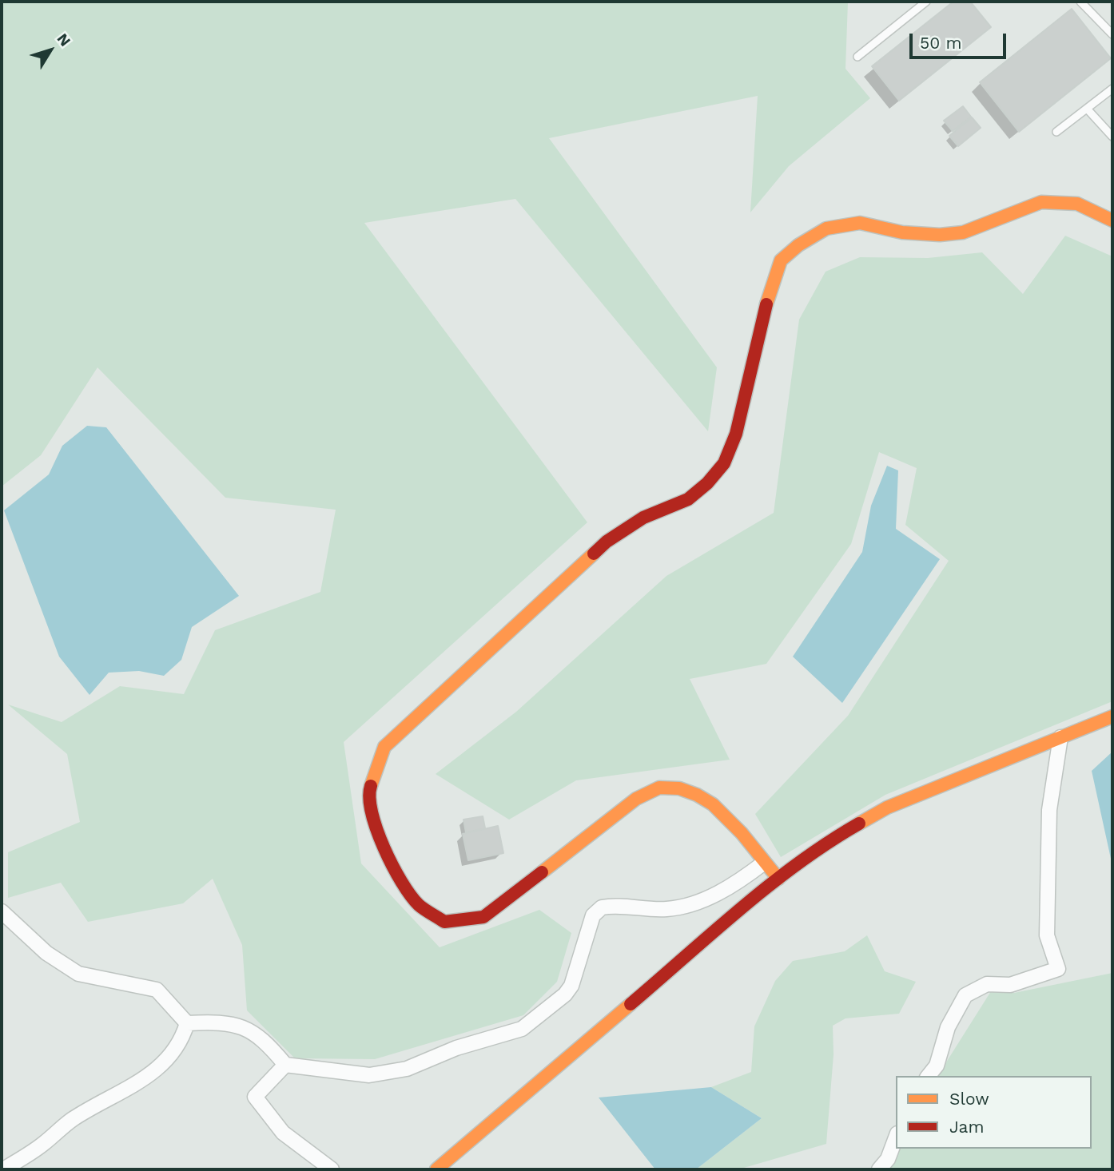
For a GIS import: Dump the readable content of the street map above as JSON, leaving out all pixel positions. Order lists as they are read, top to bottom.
{
  "legend": ["Slow", "Jam"],
  "scale_bar": "50 m",
  "north": "top right"
}
